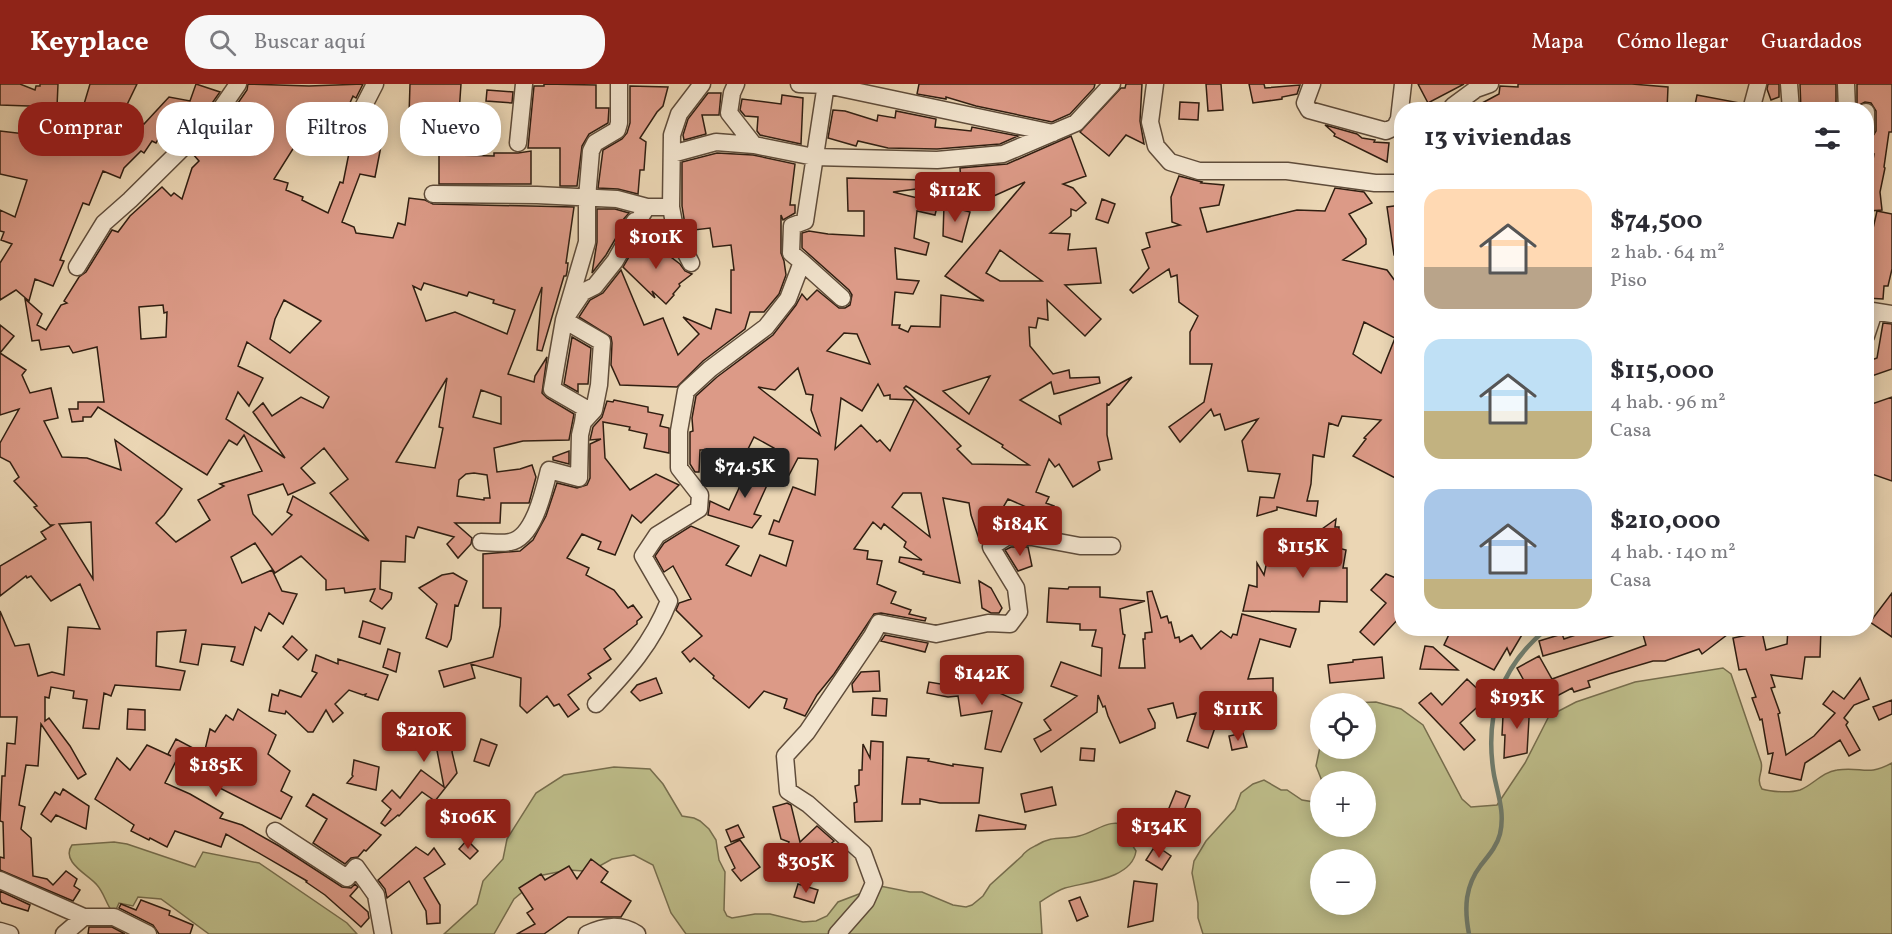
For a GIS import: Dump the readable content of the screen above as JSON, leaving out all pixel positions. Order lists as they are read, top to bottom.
{
  "page": {
    "header": "Keyplace",
    "search": "Buscar aquí",
    "nav": ["Mapa", "Cómo llegar", "Guardados"],
    "chip": [
      "Comprar",
      "Alquilar",
      "Filtros",
      "Nuevo"
    ],
    "heading": "13 viviendas",
    "price": [
      "$112K",
      "$101K",
      "$74.5K",
      "$184K",
      "$115K",
      "$142K",
      "$193K",
      "$111K",
      "$210K",
      "$185K",
      "$106K",
      "$134K",
      "$305K"
    ],
    "list": [
      {
        "name": "$74,500",
        "note": "2 hab. · 64 m² · Piso"
      },
      {
        "name": "$115,000",
        "note": "4 hab. · 96 m² · Casa"
      },
      {
        "name": "$210,000",
        "note": "4 hab. · 140 m² · Casa"
      }
    ],
    "map_buttons": ["+", "−"]
  }
}
